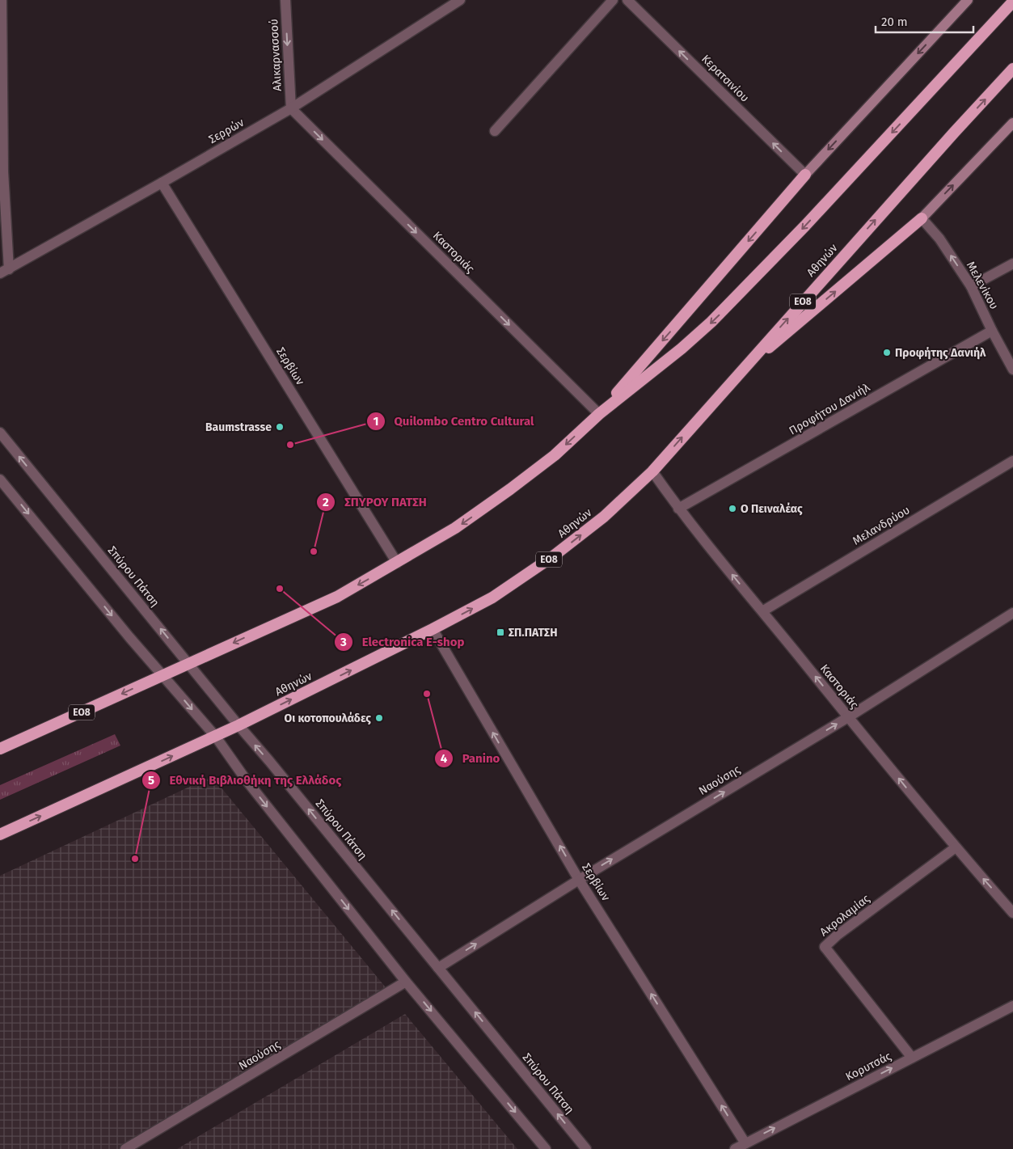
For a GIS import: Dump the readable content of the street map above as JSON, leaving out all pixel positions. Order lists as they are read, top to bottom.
{
  "streets": {
    "highway": ["Αθηνών", "ΕΟ8"],
    "street": [
      "Αλικαρνασσού",
      "Κερατσινίου",
      "Σερρών",
      "Καστοριάς",
      "Μελενίκου",
      "Σερβίων",
      "Προφήτου Δανιήλ",
      "Μελανδρύου",
      "Σπύρου Πάτση",
      "Ναούσης",
      "Ακρολαμίας",
      "Κορυτσάς"
    ]
  },
  "crossings": [
    ["Αλικαρνασσού", "Σερρών"],
    ["Αλικαρνασσού", "Καστοριάς"],
    ["Σερρών", "Καστοριάς"],
    ["Σερρών", "Σερβίων"],
    ["Καστοριάς", "Αθηνών"],
    ["Καστοριάς", "ΕΟ8"],
    ["Καστοριάς", "Προφήτου Δανιήλ"],
    ["Καστοριάς", "Μελανδρύου"],
    ["Καστοριάς", "Ναούσης"],
    ["Καστοριάς", "Ακρολαμίας"],
    ["Αθηνών", "Σερβίων"],
    ["Αθηνών", "Σπύρου Πάτση"],
    ["Μελενίκου", "Προφήτου Δανιήλ"],
    ["ΕΟ8", "Σερβίων"],
    ["ΕΟ8", "Σπύρου Πάτση"],
    ["Σερβίων", "Ναούσης"],
    ["Σερβίων", "Κορυτσάς"],
    ["Σπύρου Πάτση", "Ναούσης"],
    ["Ακρολαμίας", "Κορυτσάς"]
  ],
  "one_way": [
    "Αλικαρνασσού",
    "Κερατσινίου",
    "Μελενίκου",
    "Σερβίων",
    "Ναούσης",
    "Κορυτσάς"
  ],
  "places": {
    "other": [
      "Προφήτης Δανιήλ",
      "Baumstrasse",
      "Quilombo Centro Cultural",
      "Ο Πειναλέας",
      "ΣΠΥΡΟΥ ΠΑΤΣΗ",
      "Electronica E-shop",
      "Panino",
      "Οι κοτοπουλάδες",
      "Εθνική Βιβλιοθήκη της Ελλάδος"
    ],
    "transit": ["ΣΠ.ΠΑΤΣΗ"]
  },
  "scale_bar": "20 m"
}
